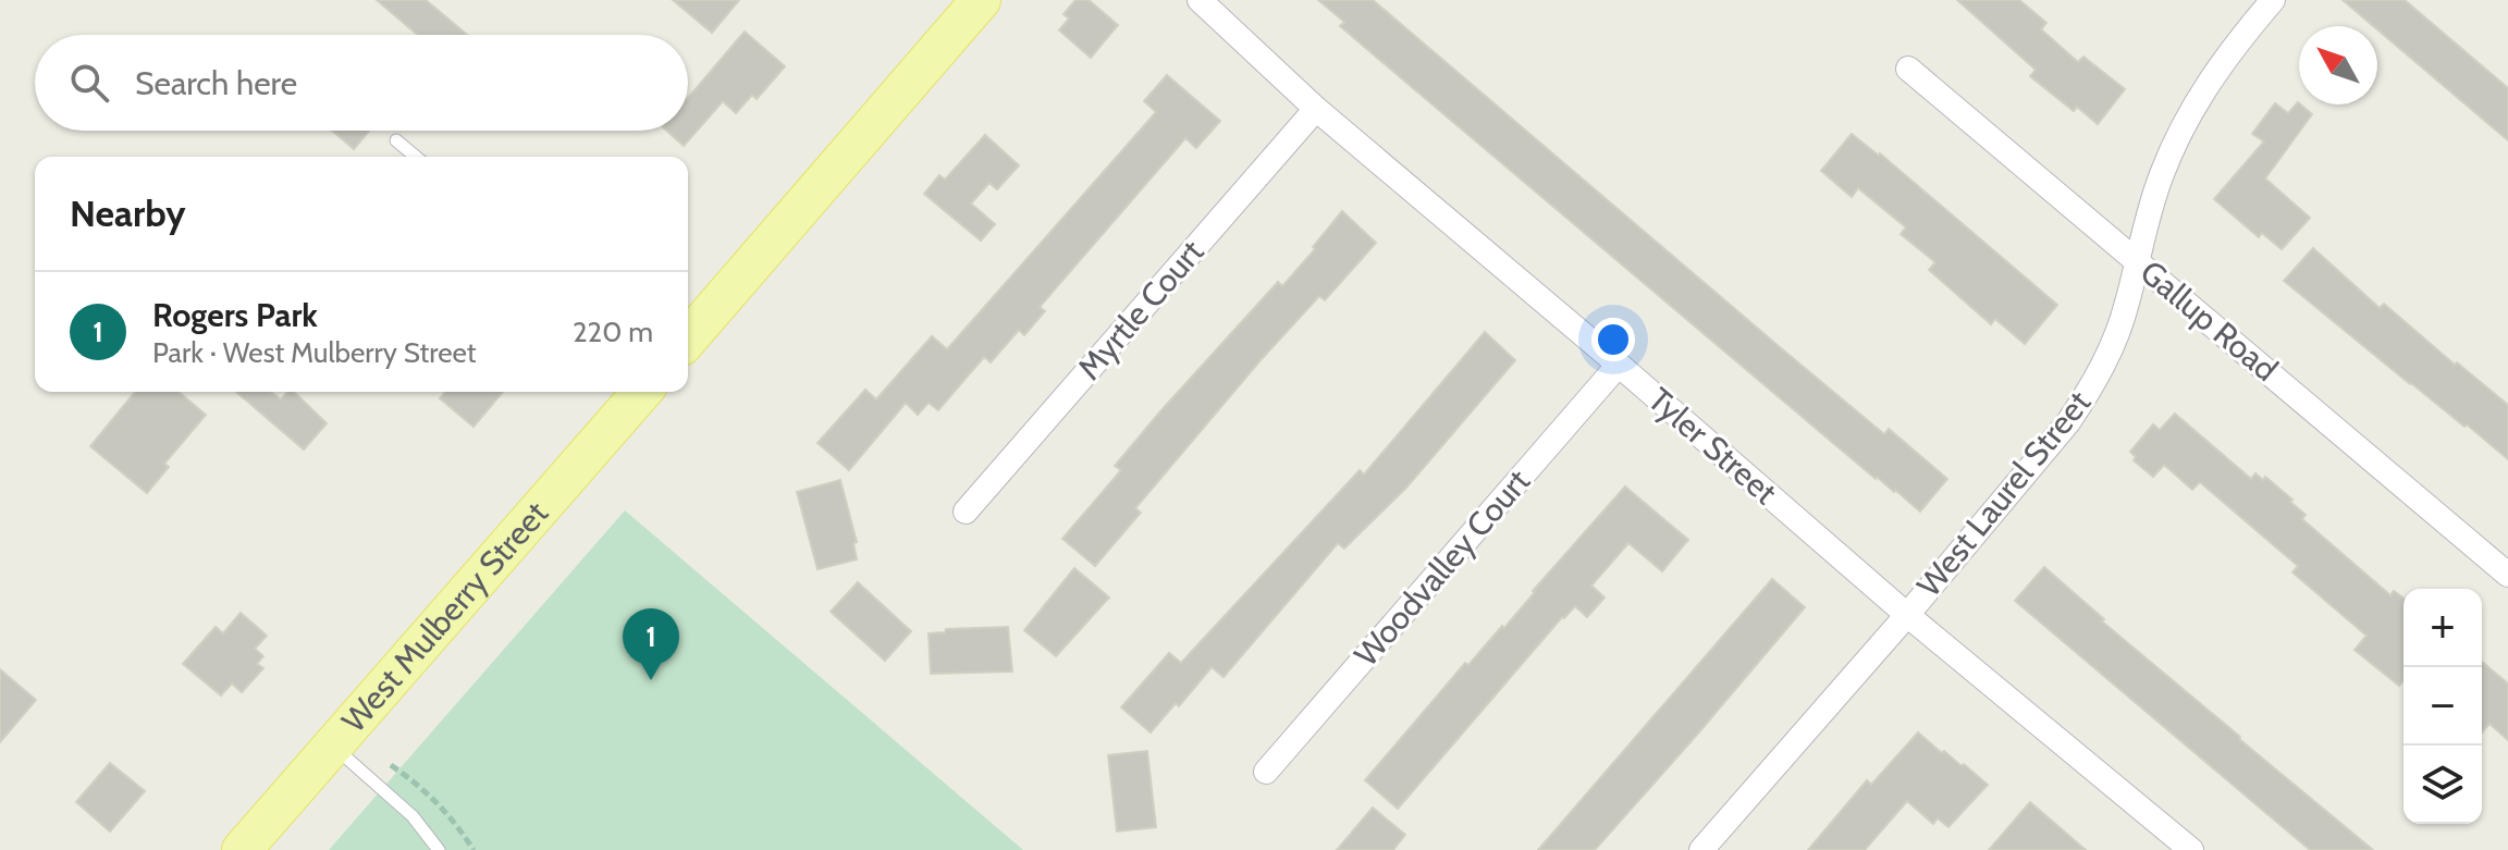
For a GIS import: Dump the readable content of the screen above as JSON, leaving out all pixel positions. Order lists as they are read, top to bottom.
{
  "streets": {
    "main road": ["West Mulberry Street"],
    "street": [
      "Myrtle Court",
      "Gallup Road",
      "Tyler Street",
      "West Laurel Street",
      "Woodvalley Court"
    ]
  },
  "crossings": [
    ["Myrtle Court", "Tyler Street"],
    ["Gallup Road", "West Laurel Street"],
    ["Tyler Street", "West Laurel Street"],
    ["Tyler Street", "Woodvalley Court"]
  ],
  "north": "top left",
  "page": {
    "search": "Search here",
    "heading": "Nearby",
    "list": [
      {
        "mark": "1",
        "name": "Rogers Park",
        "note": "Park · West Mulberry Street",
        "value": "220 m"
      }
    ],
    "map_buttons": ["+", "−"],
    "pins": "1"
  }
}
